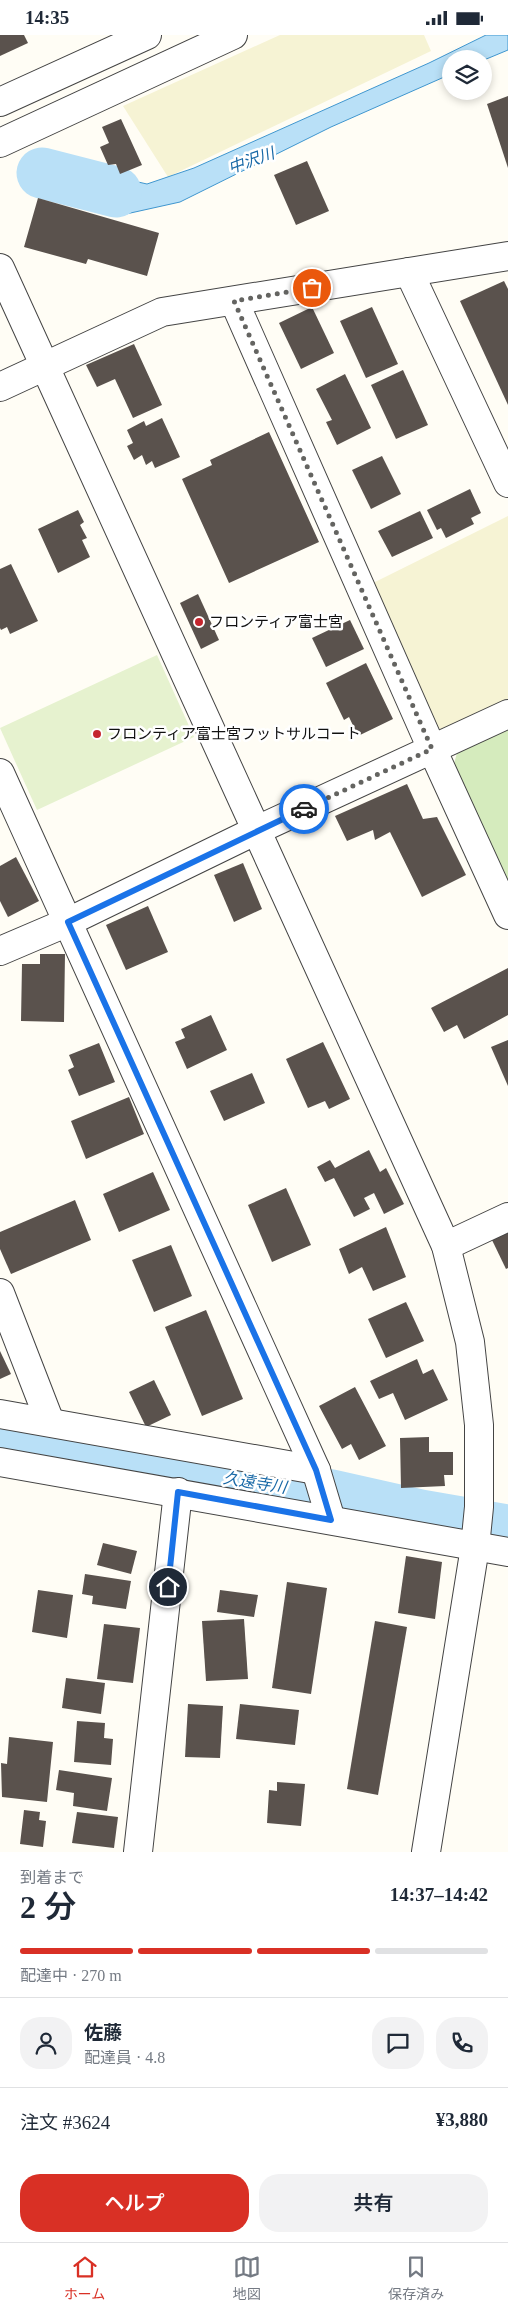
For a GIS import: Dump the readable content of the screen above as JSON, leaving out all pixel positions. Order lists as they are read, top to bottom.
{
  "water": ["中沢川", "久遠寺川"],
  "places": ["フロンティア富士宮", "フロンティア富士宮フットサルコート"],
  "page": {
    "status": "14:35",
    "heading": ["2 分", "到着まで", "14:37–14:42"],
    "panel": [
      "佐藤",
      "配達員 · 4.8",
      "注文 #3624",
      "¥3,880"
    ],
    "bar": "配達中 · 270 m",
    "buttons": ["ヘルプ", "共有"],
    "tabs": ["ホーム", "地図", "保存済み"]
  }
}
